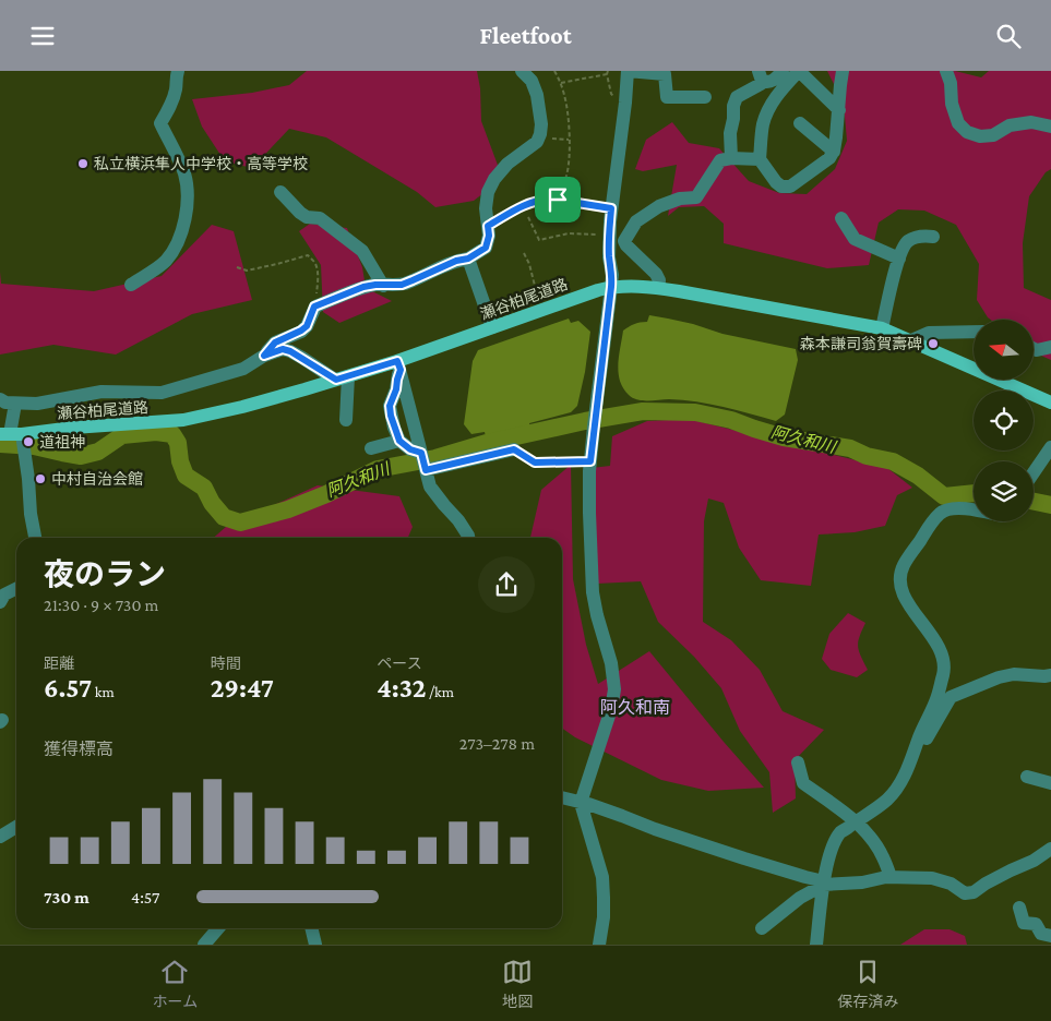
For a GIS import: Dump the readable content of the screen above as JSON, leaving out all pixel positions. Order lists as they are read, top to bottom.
{
  "streets": {
    "main road": ["瀬谷柏尾道路"]
  },
  "districts": ["阿久和南"],
  "water": ["阿久和川"],
  "places": [
    "私立横浜隼人中学校・高等学校",
    "森本謙司翁賀壽碑",
    "道祖神",
    "中村自治会館"
  ],
  "north": "left",
  "page": {
    "header": "Fleetfoot",
    "heading": ["夜のラン", "21:30 · 9 × 730 m"],
    "stats": [
      ["距離", "6.57 km"],
      ["時間", "29:47"],
      ["ペース", "4:32 /km"]
    ],
    "chart": ["獲得標高", "273–278 m"],
    "list": [
      {
        "name": "730 m",
        "note": "4:57"
      }
    ],
    "tabs": ["ホーム", "地図", "保存済み"]
  }
}
